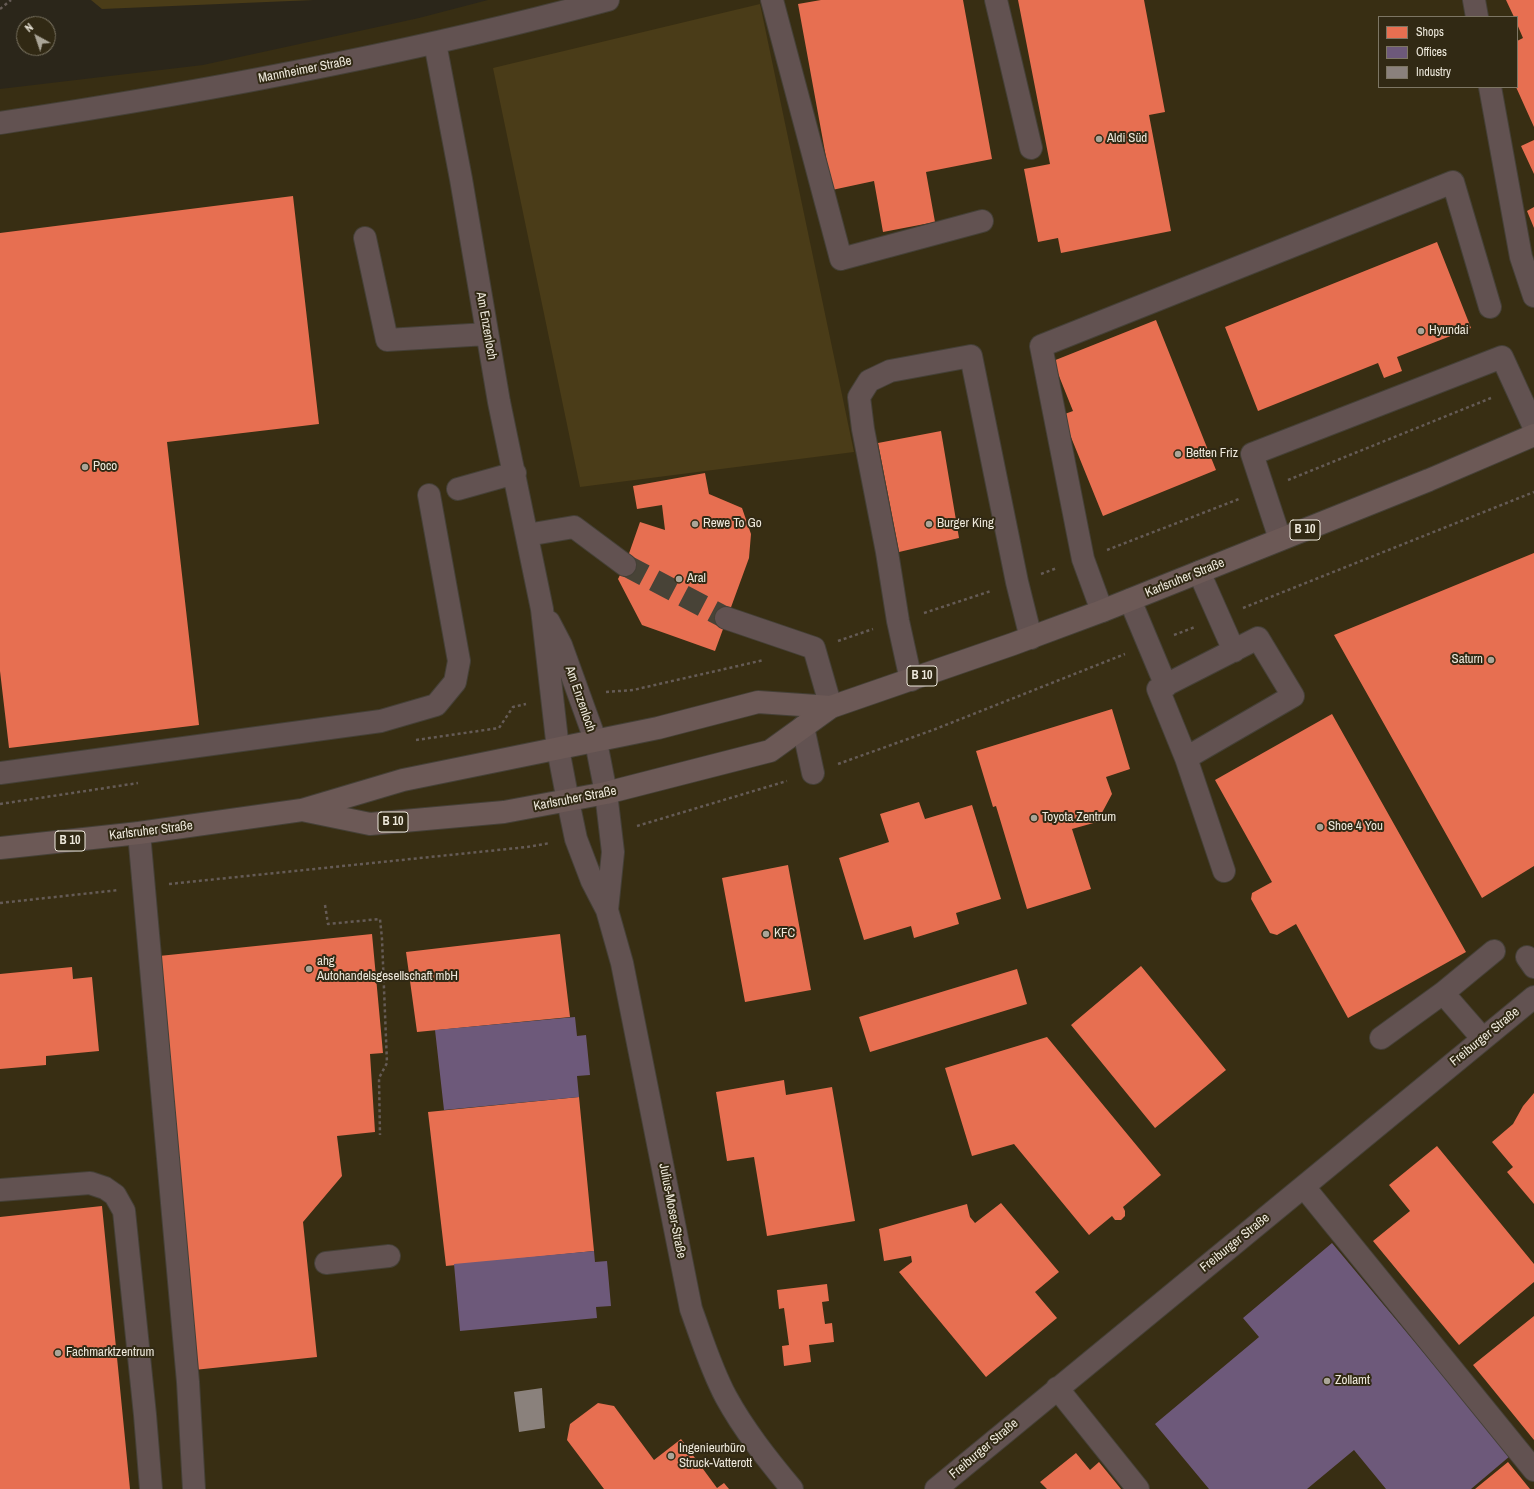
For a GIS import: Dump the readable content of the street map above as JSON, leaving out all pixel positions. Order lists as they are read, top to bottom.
{
  "streets": {
    "main road": ["B 10", "Karlsruher Straße"],
    "street": [
      "Mannheimer Straße",
      "Am Enzenloch",
      "Freiburger Straße",
      "Julius-Moser-Straße"
    ]
  },
  "crossings": [
    ["Mannheimer Straße", "Am Enzenloch"],
    ["Am Enzenloch", "Karlsruher Straße"],
    ["Am Enzenloch", "Julius-Moser-Straße"],
    ["Karlsruher Straße", "Julius-Moser-Straße"]
  ],
  "places": [
    "Aldi Süd",
    "Hyundai",
    "Betten Friz",
    "Poco",
    "Rewe To Go",
    "Burger King",
    "Aral",
    "Saturn",
    "Toyota Zentrum",
    "Shoe 4 You",
    "KFC",
    "ahg Autohandelsgesellschaft mbH",
    "Fachmarktzentrum",
    "Zollamt",
    "Ingenieurbüro Struck-Vatterott"
  ],
  "legend": ["Shops", "Offices", "Industry"],
  "north": "top left"
}
